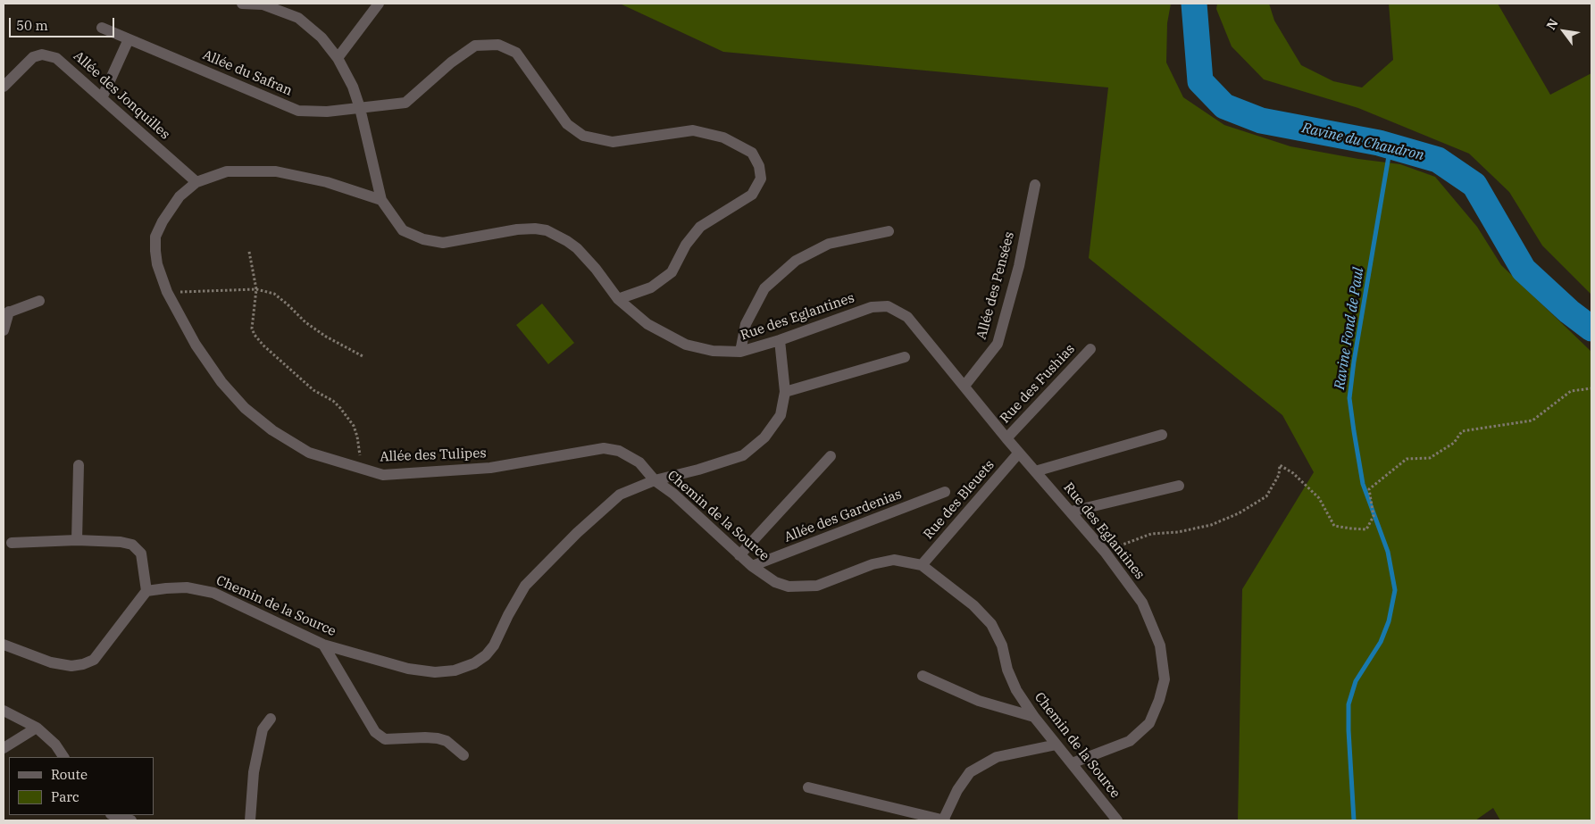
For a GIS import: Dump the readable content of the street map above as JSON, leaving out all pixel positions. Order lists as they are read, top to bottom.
{
  "streets": {
    "street": [
      "Allée du Safran",
      "Allée des Jonquilles",
      "Allée des Pensées",
      "Rue des Eglantines",
      "Rue des Fushias",
      "Allée des Tulipes",
      "Rue des Bleuets",
      "Chemin de la Source",
      "Allée des Gardenias"
    ]
  },
  "crossings": [
    ["Allée du Safran", "Rue des Eglantines"],
    ["Allée des Jonquilles", "Allée des Tulipes"],
    ["Allée des Pensées", "Rue des Eglantines"],
    ["Rue des Eglantines", "Rue des Fushias"],
    ["Rue des Eglantines", "Allée des Tulipes"],
    ["Rue des Eglantines", "Rue des Bleuets"],
    ["Rue des Eglantines", "Chemin de la Source"],
    ["Allée des Tulipes", "Chemin de la Source"],
    ["Rue des Bleuets", "Chemin de la Source"],
    ["Chemin de la Source", "Allée des Gardenias"]
  ],
  "water": ["Ravine du Chaudron", "Ravine Fond de Paul"],
  "legend": ["Route", "Parc"],
  "scale_bar": "50 m",
  "north": "top left"
}
